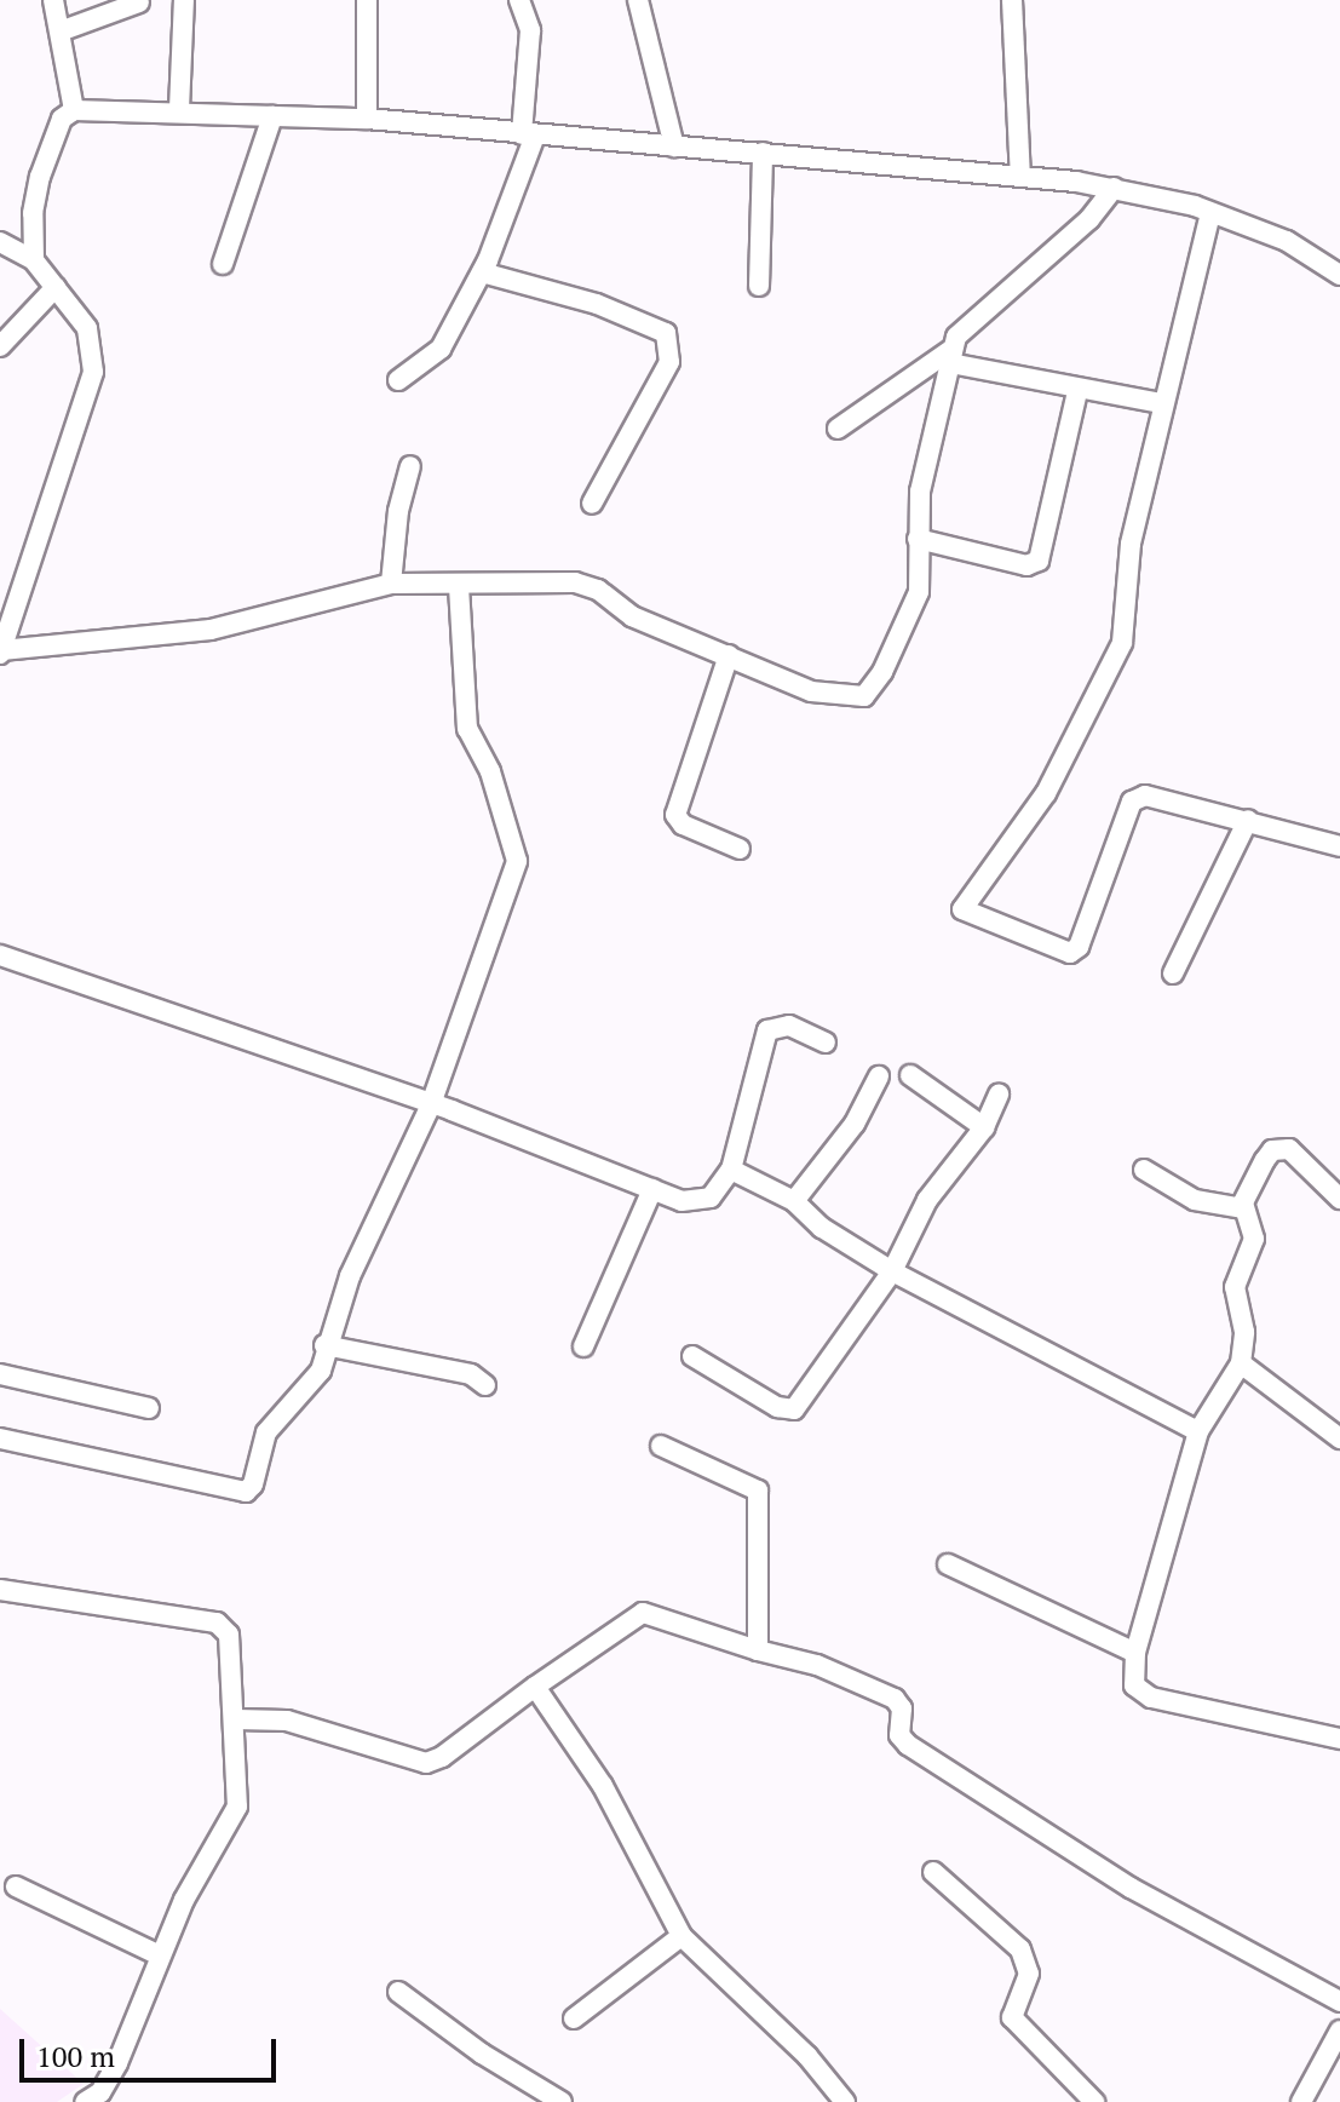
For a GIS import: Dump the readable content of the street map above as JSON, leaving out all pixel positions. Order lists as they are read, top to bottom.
{
  "scale_bar": "100 m"
}
